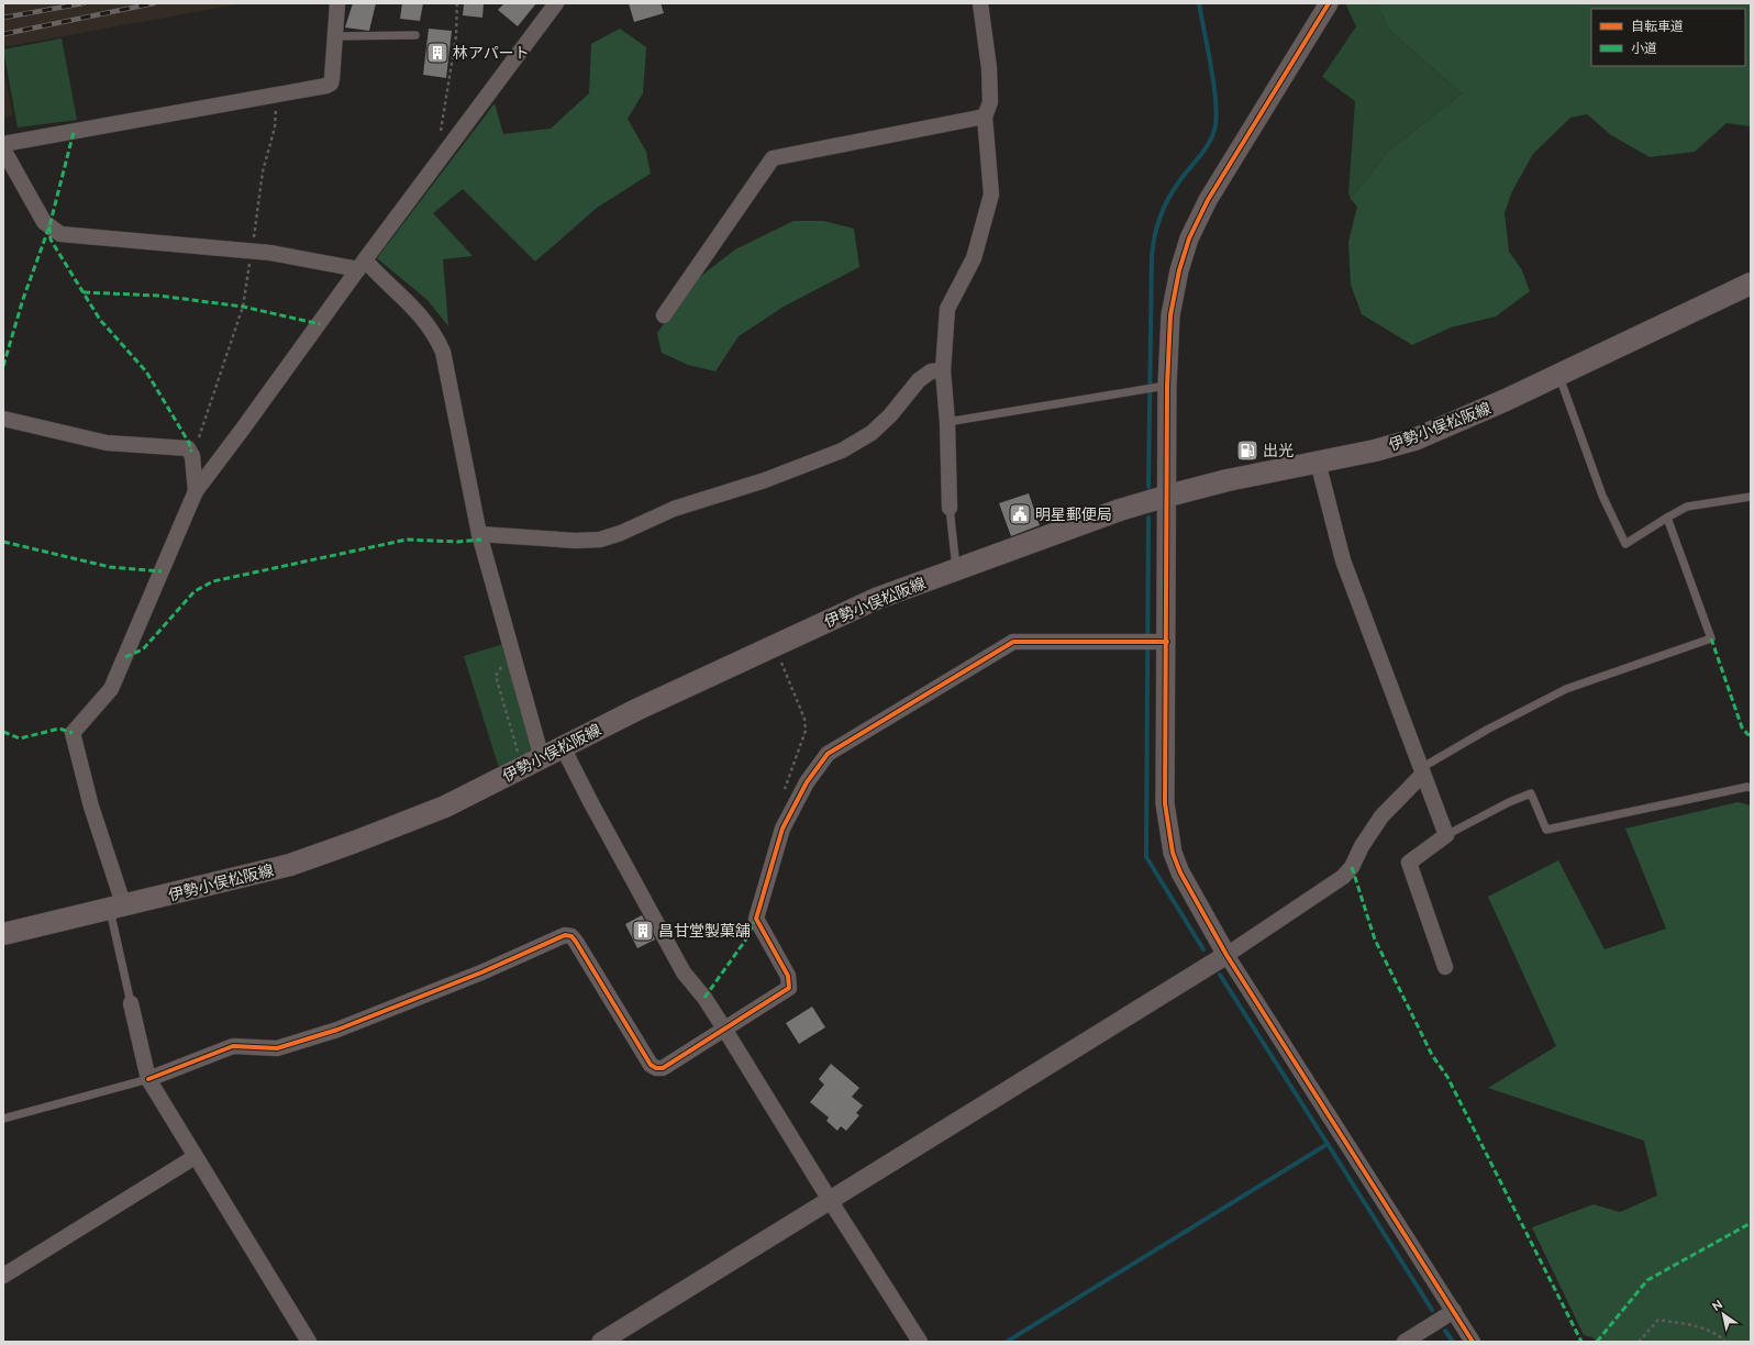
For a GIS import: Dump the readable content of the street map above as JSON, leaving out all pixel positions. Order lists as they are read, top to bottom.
{
  "streets": {
    "main road": ["伊勢小俣松阪線"]
  },
  "places": {
    "building": ["林アパート", "昌甘堂製菓舗"],
    "fuel station": ["出光"],
    "public building": ["明星郵便局"]
  },
  "legend": ["自転車道", "小道"],
  "north": "top left"
}
